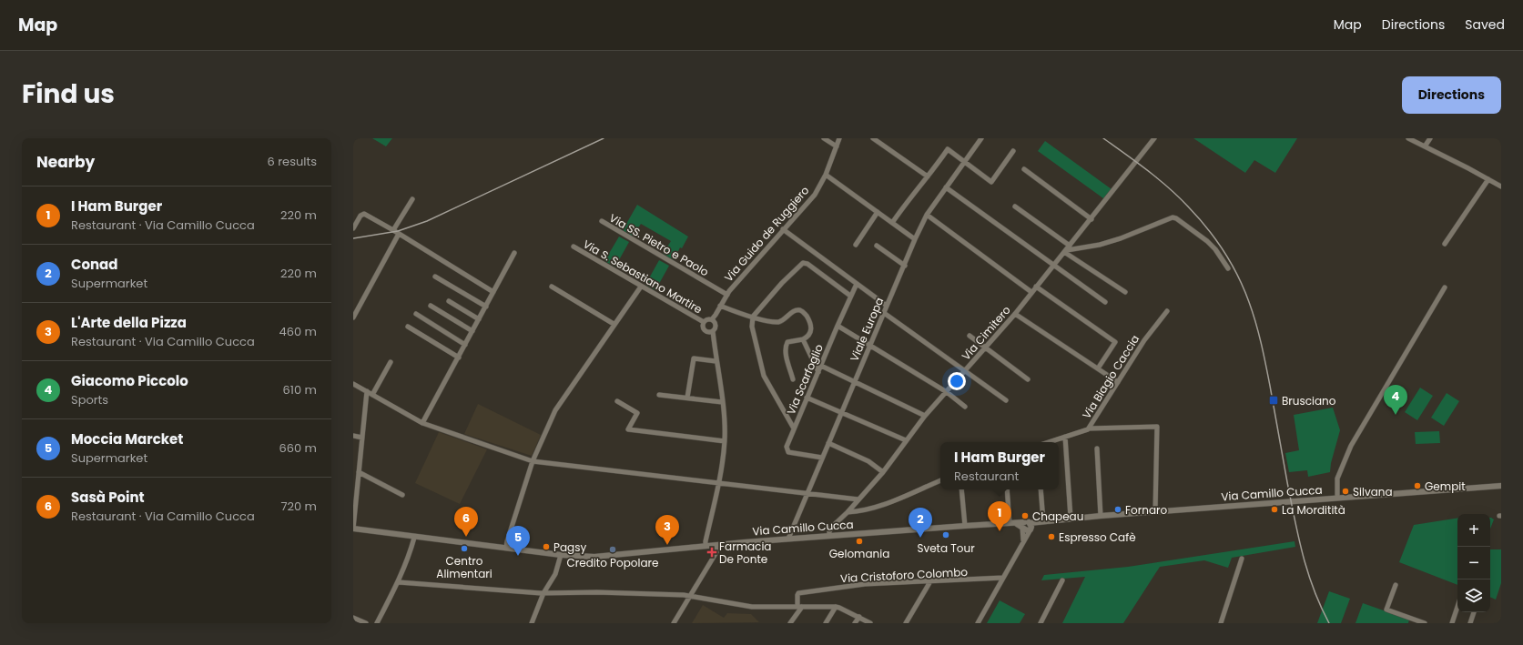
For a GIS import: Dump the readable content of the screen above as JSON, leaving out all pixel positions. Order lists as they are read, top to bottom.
{
  "streets": {
    "street": [
      "Via Guido de Ruggiero",
      "Via SS. Pietro e Paolo",
      "Via S. Sebastiano Martire",
      "Viale Europa",
      "Via Cimitero",
      "Via Biagio Caccia",
      "Via Scarfoglio",
      "Via Camillo Cucca",
      "Via Cristoforo Colombo"
    ]
  },
  "crossings": [
    ["Via Guido de Ruggiero", "Via SS. Pietro e Paolo"],
    ["Via Guido de Ruggiero", "Via S. Sebastiano Martire"],
    ["Viale Europa", "Via Scarfoglio"],
    ["Viale Europa", "Via Camillo Cucca"],
    ["Via Cimitero", "Via Camillo Cucca"]
  ],
  "places": {
    "transit": ["Brusciano"],
    "other": [
      "Gempit",
      "Silvana",
      "Fornaro",
      "La Morditità",
      "Chapeau",
      "Sveta Tour",
      "Espresso Cafè",
      "Gelomania",
      "Pagsy",
      "Centro Alimentari",
      "Credito Popolare"
    ],
    "health": ["Farmacia De Ponte"]
  },
  "page": {
    "header": "Map",
    "nav": ["Map", "Directions", "Saved"],
    "title": "Find us",
    "buttons": "Directions",
    "heading": ["Nearby", "6 results"],
    "list": [
      {
        "mark": "1",
        "name": "I Ham Burger",
        "note": "Restaurant · Via Camillo Cucca",
        "value": "220 m"
      },
      {
        "mark": "2",
        "name": "Conad",
        "note": "Supermarket",
        "value": "220 m"
      },
      {
        "mark": "3",
        "name": "L'Arte della Pizza",
        "note": "Restaurant · Via Camillo Cucca",
        "value": "460 m"
      },
      {
        "mark": "4",
        "name": "Giacomo Piccolo",
        "note": "Sports",
        "value": "610 m"
      },
      {
        "mark": "5",
        "name": "Moccia Marcket",
        "note": "Supermarket",
        "value": "660 m"
      },
      {
        "mark": "6",
        "name": "Sasà Point",
        "note": "Restaurant · Via Camillo Cucca",
        "value": "720 m"
      }
    ],
    "pins": [
      "4",
      "1",
      "6",
      "2",
      "3",
      "5"
    ],
    "popup": ["I Ham Burger", "Restaurant"],
    "map_buttons": ["+", "−"]
  }
}
